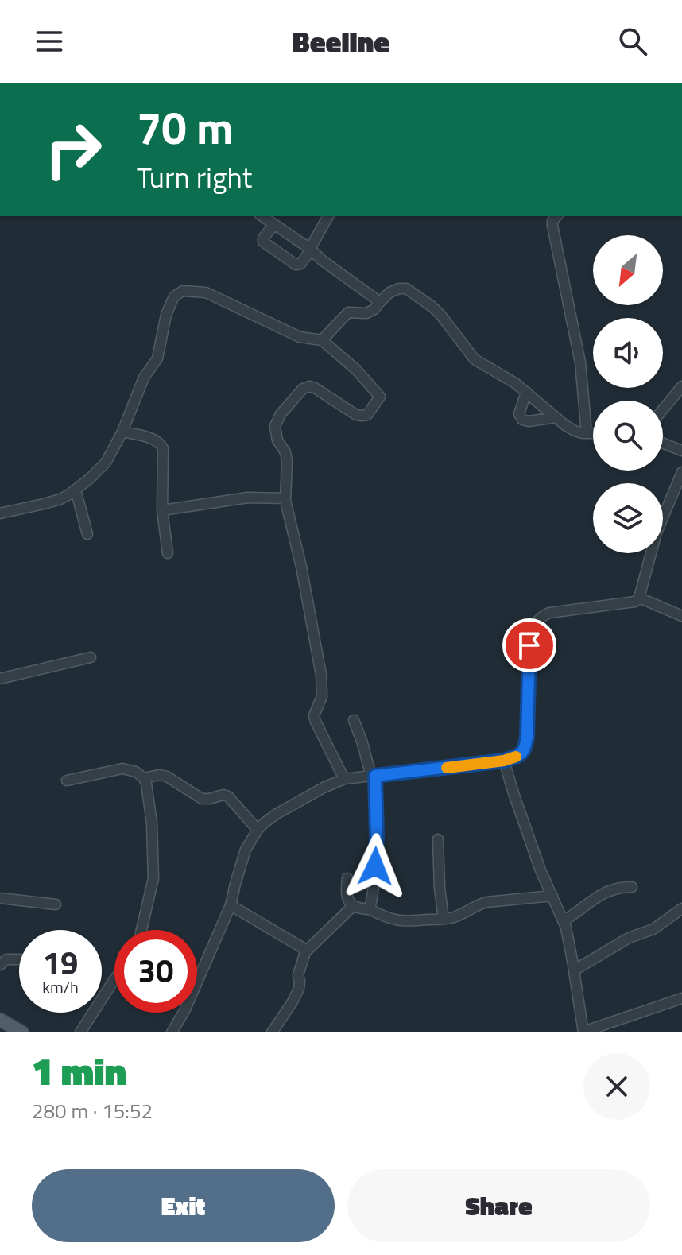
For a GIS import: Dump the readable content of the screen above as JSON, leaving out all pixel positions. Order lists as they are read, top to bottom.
{
  "north": "bottom left",
  "page": {
    "header": "Beeline",
    "turn": ["70 m", "Turn right"],
    "speed": "19 km/h",
    "limit": "30",
    "heading": ["1 min", "280 m · 15:52"],
    "buttons": ["Exit", "Share"]
  }
}
